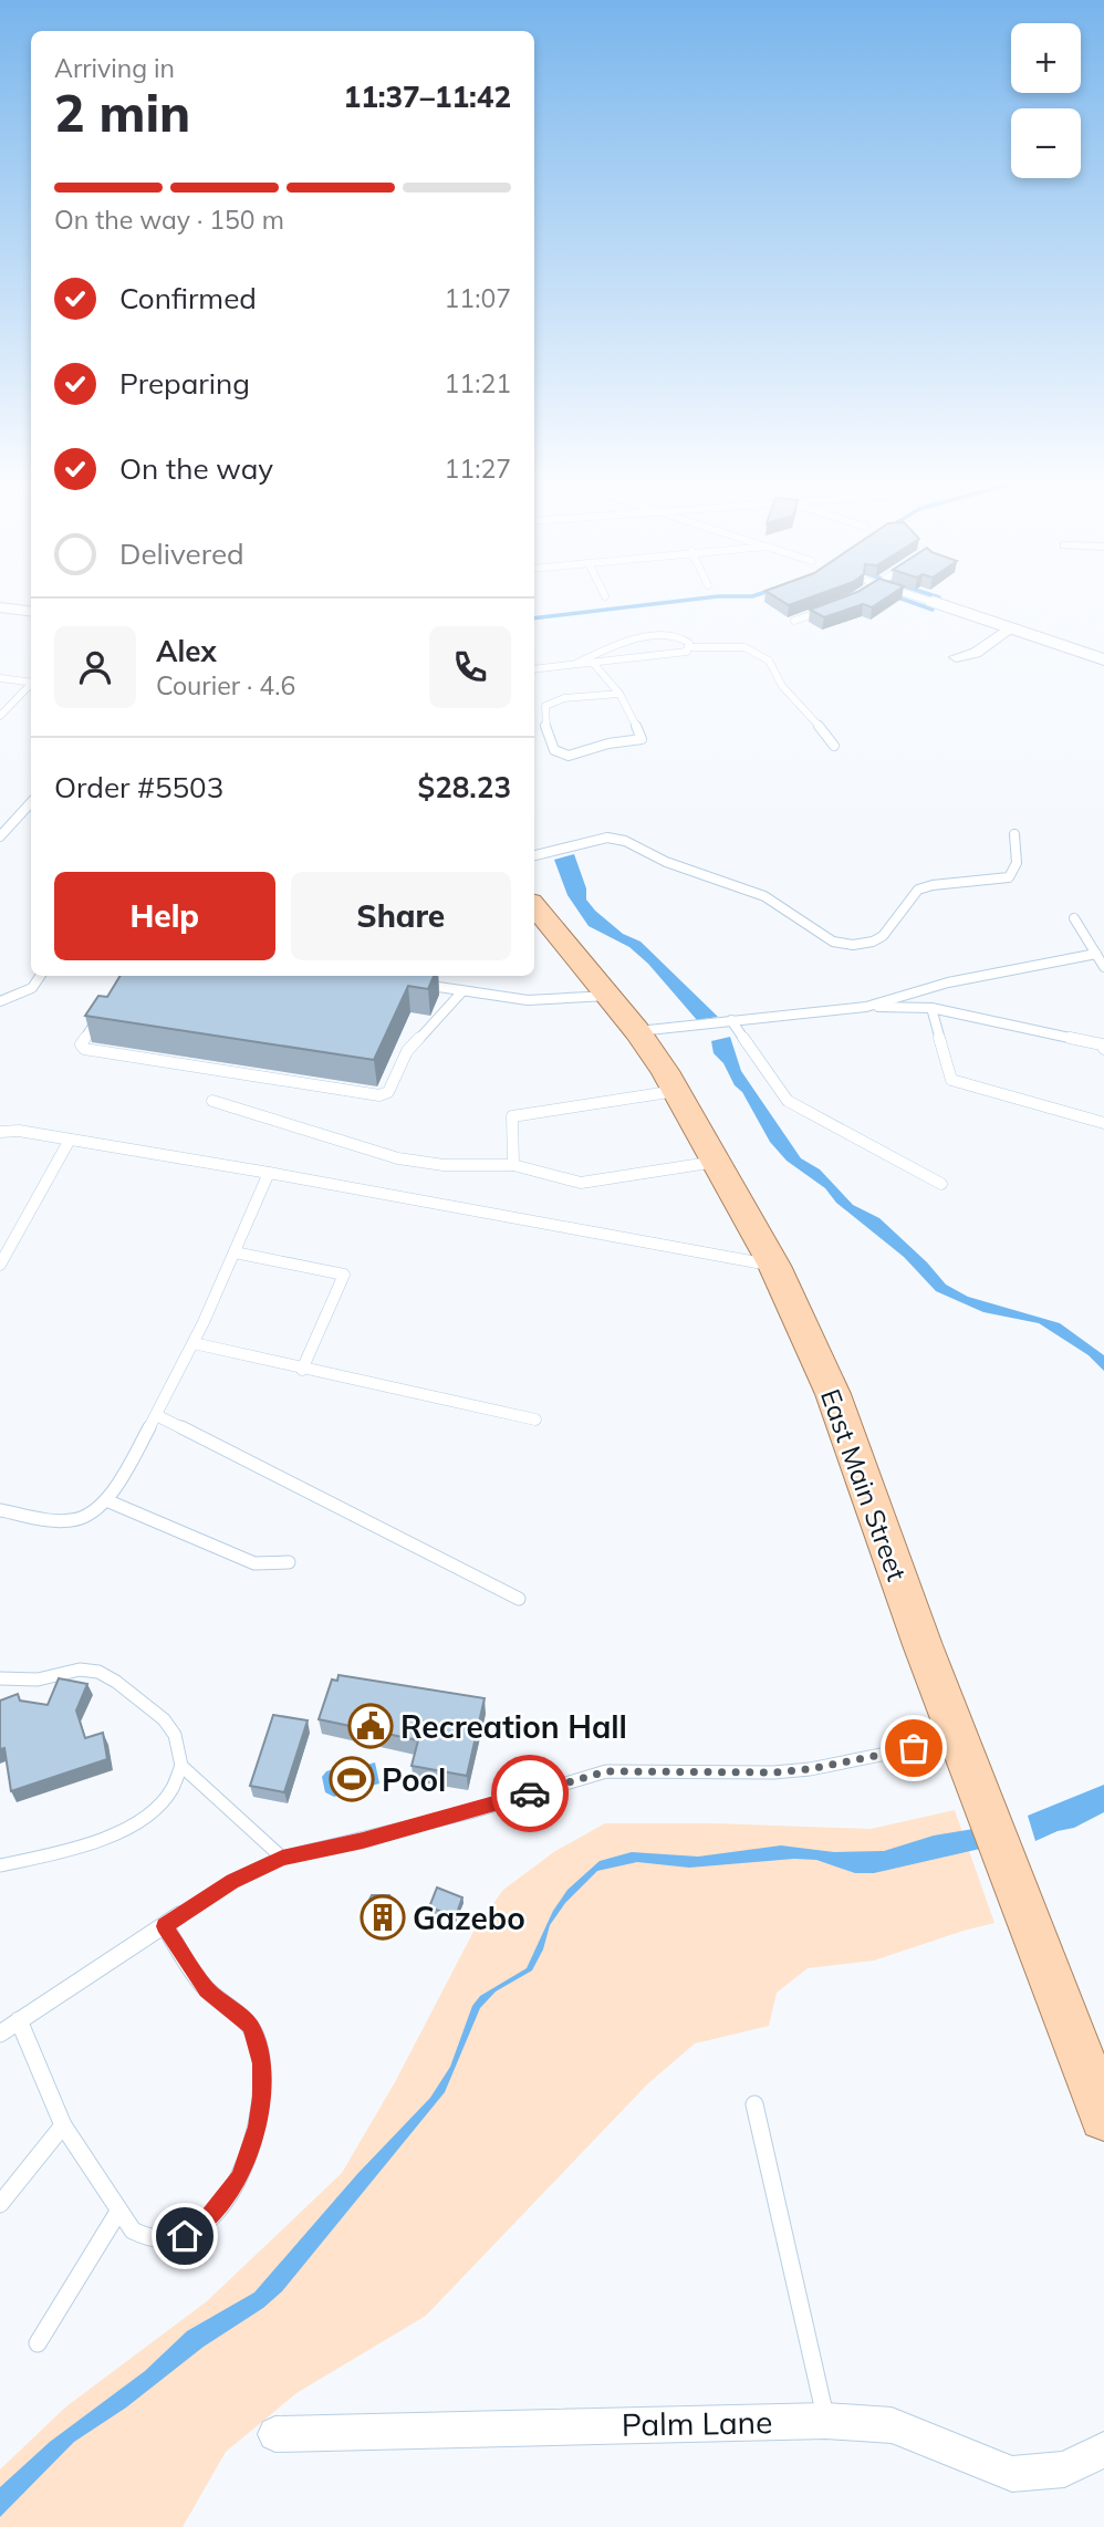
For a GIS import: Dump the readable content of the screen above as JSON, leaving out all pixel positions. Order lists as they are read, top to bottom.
{
  "streets": {
    "main road": ["East Main Street"],
    "street": ["Palm Lane"]
  },
  "places": {
    "public building": ["Recreation Hall"],
    "sports": ["Pool"],
    "building": ["Gazebo"]
  },
  "page": {
    "map_buttons": ["+", "−"],
    "heading": ["2 min", "Arriving in", "11:37–11:42"],
    "panel": [
      "Alex",
      "Courier · 4.6",
      "Order #5503",
      "$28.23"
    ],
    "bar": "On the way · 150 m",
    "list": [
      ["Confirmed", "11:07"],
      ["Preparing", "11:21"],
      ["On the way", "11:27"],
      "Delivered"
    ],
    "buttons": ["Help", "Share"]
  }
}
